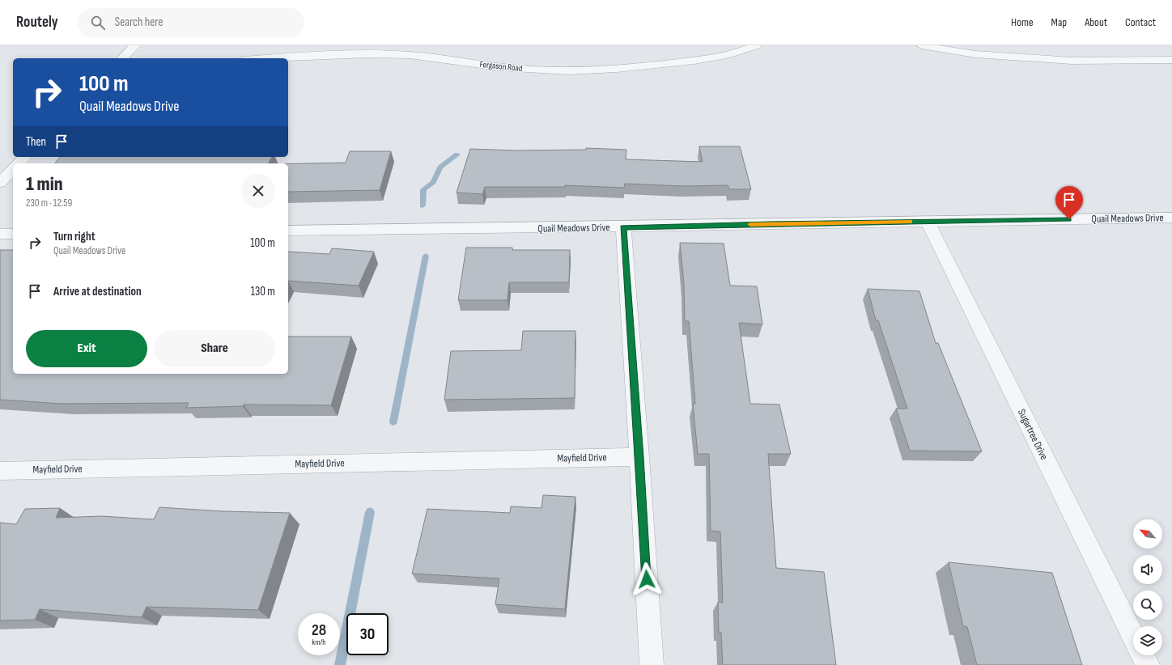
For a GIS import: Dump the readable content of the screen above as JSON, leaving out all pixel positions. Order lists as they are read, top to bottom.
{
  "streets": {
    "street": [
      "Fergason Road",
      "Quail Meadows Drive",
      "Sugartree Drive",
      "Mayfield Drive"
    ]
  },
  "crossings": [
    ["Quail Meadows Drive", "Sugartree Drive"]
  ],
  "north": "top left",
  "page": {
    "header": "Routely",
    "search": "Search here",
    "nav": [
      "Home",
      "Map",
      "About",
      "Contact"
    ],
    "turn": ["100 m", "Quail Meadows Drive"],
    "then": "Then",
    "heading": ["1 min", "230 m · 12:59"],
    "list": [
      {
        "name": "Turn right",
        "note": "Quail Meadows Drive",
        "value": "100 m"
      },
      {
        "name": "Arrive at destination",
        "value": "130 m"
      }
    ],
    "buttons": ["Exit", "Share"],
    "speed": "28 km/h",
    "limit": "30"
  }
}
